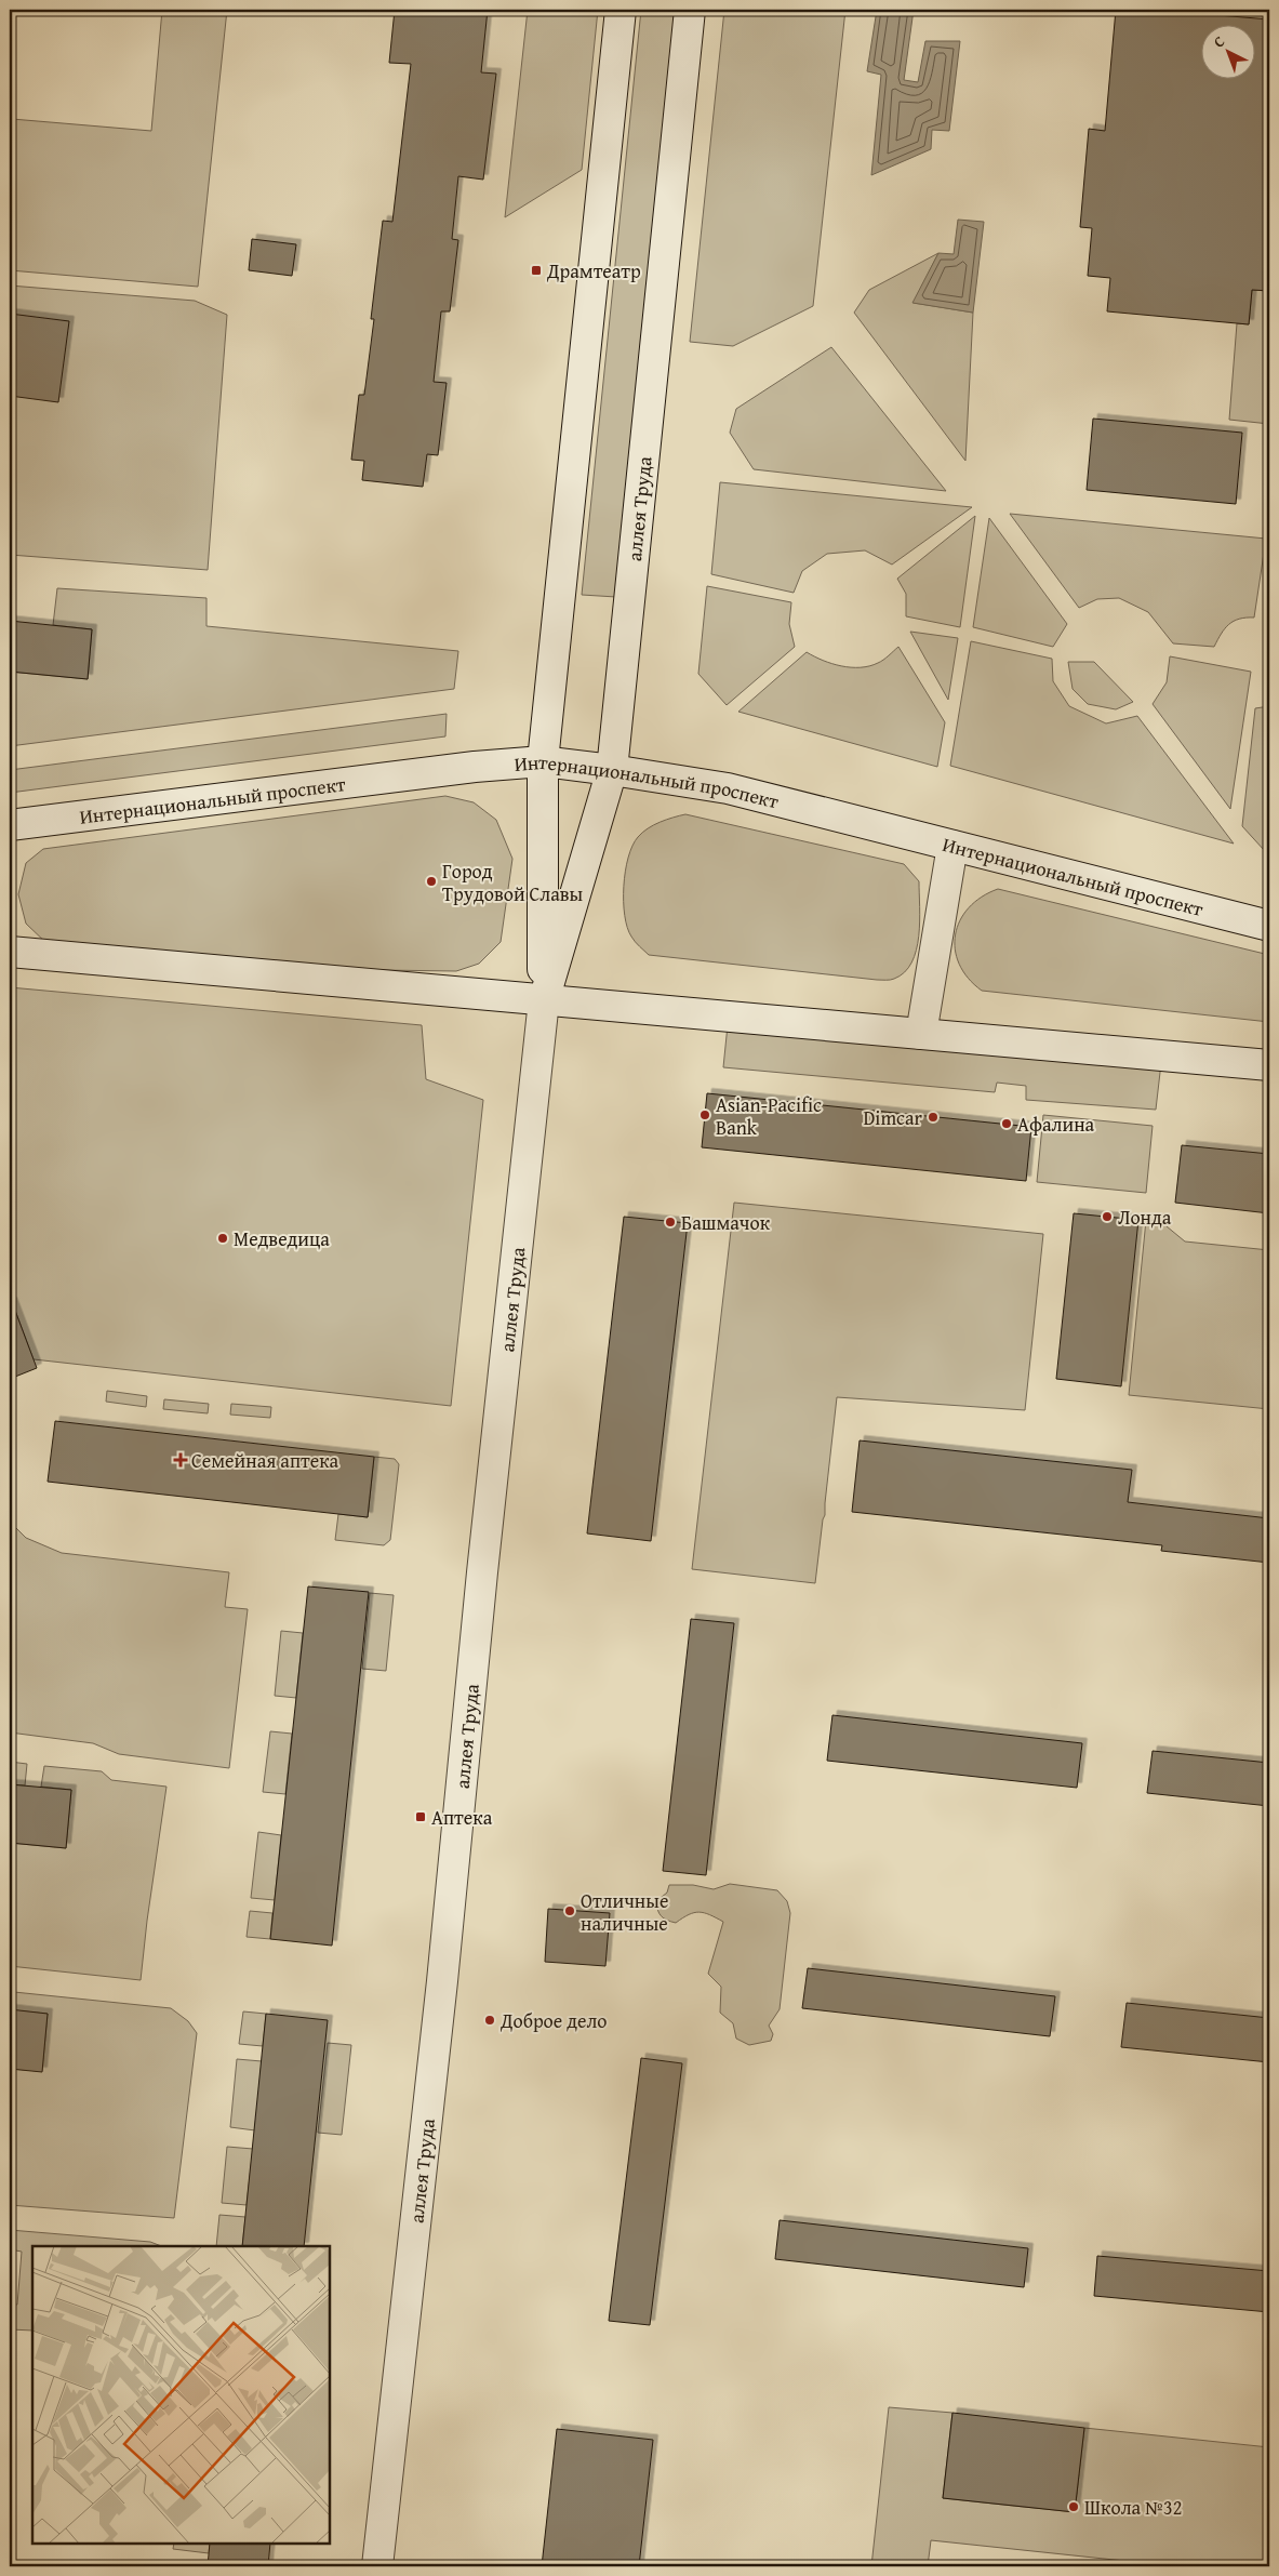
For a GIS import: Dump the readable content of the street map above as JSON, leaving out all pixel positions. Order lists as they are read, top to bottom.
{
  "streets": {
    "main road": ["аллея Труда", "Интернациональный проспект"]
  },
  "crossings": [
    ["аллея Труда", "Интернациональный проспект"]
  ],
  "places": {
    "transit": ["Драмтеатр", "Аптека"],
    "other": [
      "Город Трудовой Славы",
      "Asian-Pacific Bank",
      "Dimcar",
      "Афалина",
      "Лонда",
      "Башмачок",
      "Медведица",
      "Отличные наличные",
      "Доброе дело",
      "Школа №32"
    ],
    "health": ["Семейная аптека"]
  },
  "north": "top left"
}
